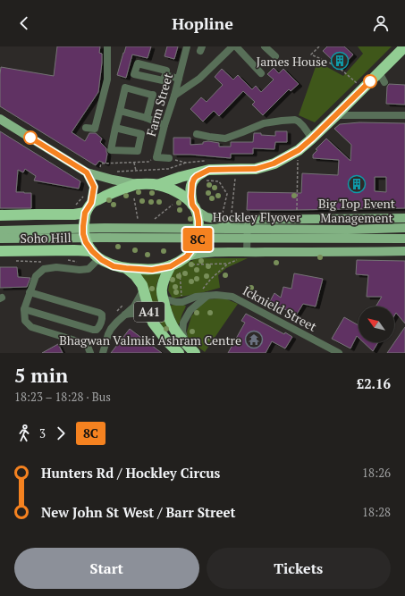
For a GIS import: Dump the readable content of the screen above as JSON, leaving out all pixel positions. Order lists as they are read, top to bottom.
{
  "streets": {
    "highway": ["Soho Hill", "A41"],
    "main road": ["Hockley Flyover"],
    "street": ["Farm Street", "Icknield Street"]
  },
  "crossings": [
    ["Soho Hill", "A41"]
  ],
  "places": {
    "building": ["James House", "Big Top Event Management"],
    "temple": ["Bhagwan Valmiki Ashram Centre"]
  },
  "lines": ["bus line 8C"],
  "north": "top left",
  "page": {
    "header": "Hopline",
    "on_map": "8C",
    "heading": ["5 min", "18:23 – 18:28 · Bus", "£2.16"],
    "legs": ["3", "8C"],
    "list": [
      {
        "name": "Hunters Rd / Hockley Circus",
        "value": "18:26"
      },
      {
        "name": "New John St West / Barr Street",
        "value": "18:28"
      }
    ],
    "buttons": ["Start", "Tickets"]
  }
}
